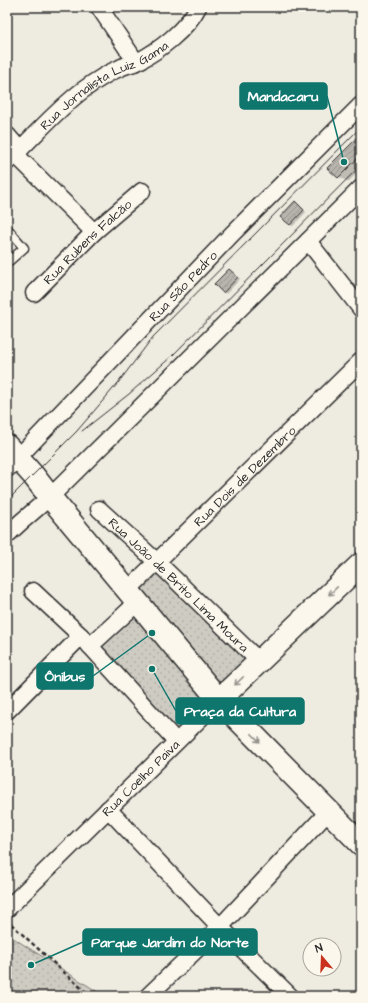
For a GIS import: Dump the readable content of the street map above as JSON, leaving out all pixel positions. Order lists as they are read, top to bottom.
{
  "streets": {
    "main road": ["Rua Coelho Paiva"],
    "street": [
      "Rua Jornalista Luiz Gama",
      "Rua Rubens Falcão",
      "Rua São Pedro",
      "Rua Dois de Dezembro",
      "Rua João de Brito Lima Moura"
    ]
  },
  "crossings": [
    ["Rua Dois de Dezembro", "Rua João de Brito Lima Moura"],
    ["Rua João de Brito Lima Moura", "Rua Coelho Paiva"]
  ],
  "one_way": ["Rua Coelho Paiva"],
  "places": [
    "Mandacaru",
    "Ônibus",
    "Praça da Cultura",
    "Parque Jardim do Norte"
  ],
  "north": "top"
}
